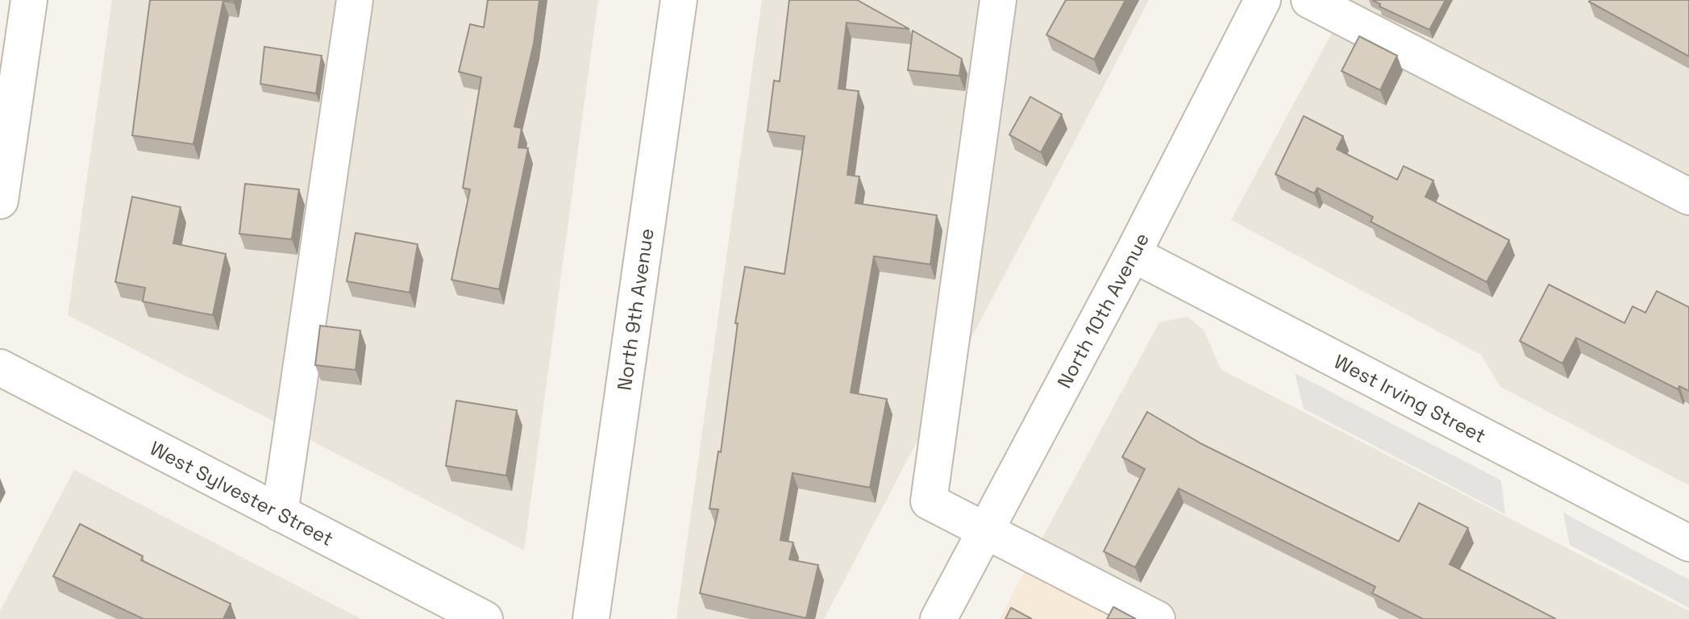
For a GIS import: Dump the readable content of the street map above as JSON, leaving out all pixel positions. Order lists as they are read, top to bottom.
{
  "streets": {
    "street": [
      "North 9th Avenue",
      "North 10th Avenue",
      "West Irving Street",
      "West Sylvester Street"
    ]
  },
  "crossings": [
    ["North 10th Avenue", "West Irving Street"]
  ]
}
